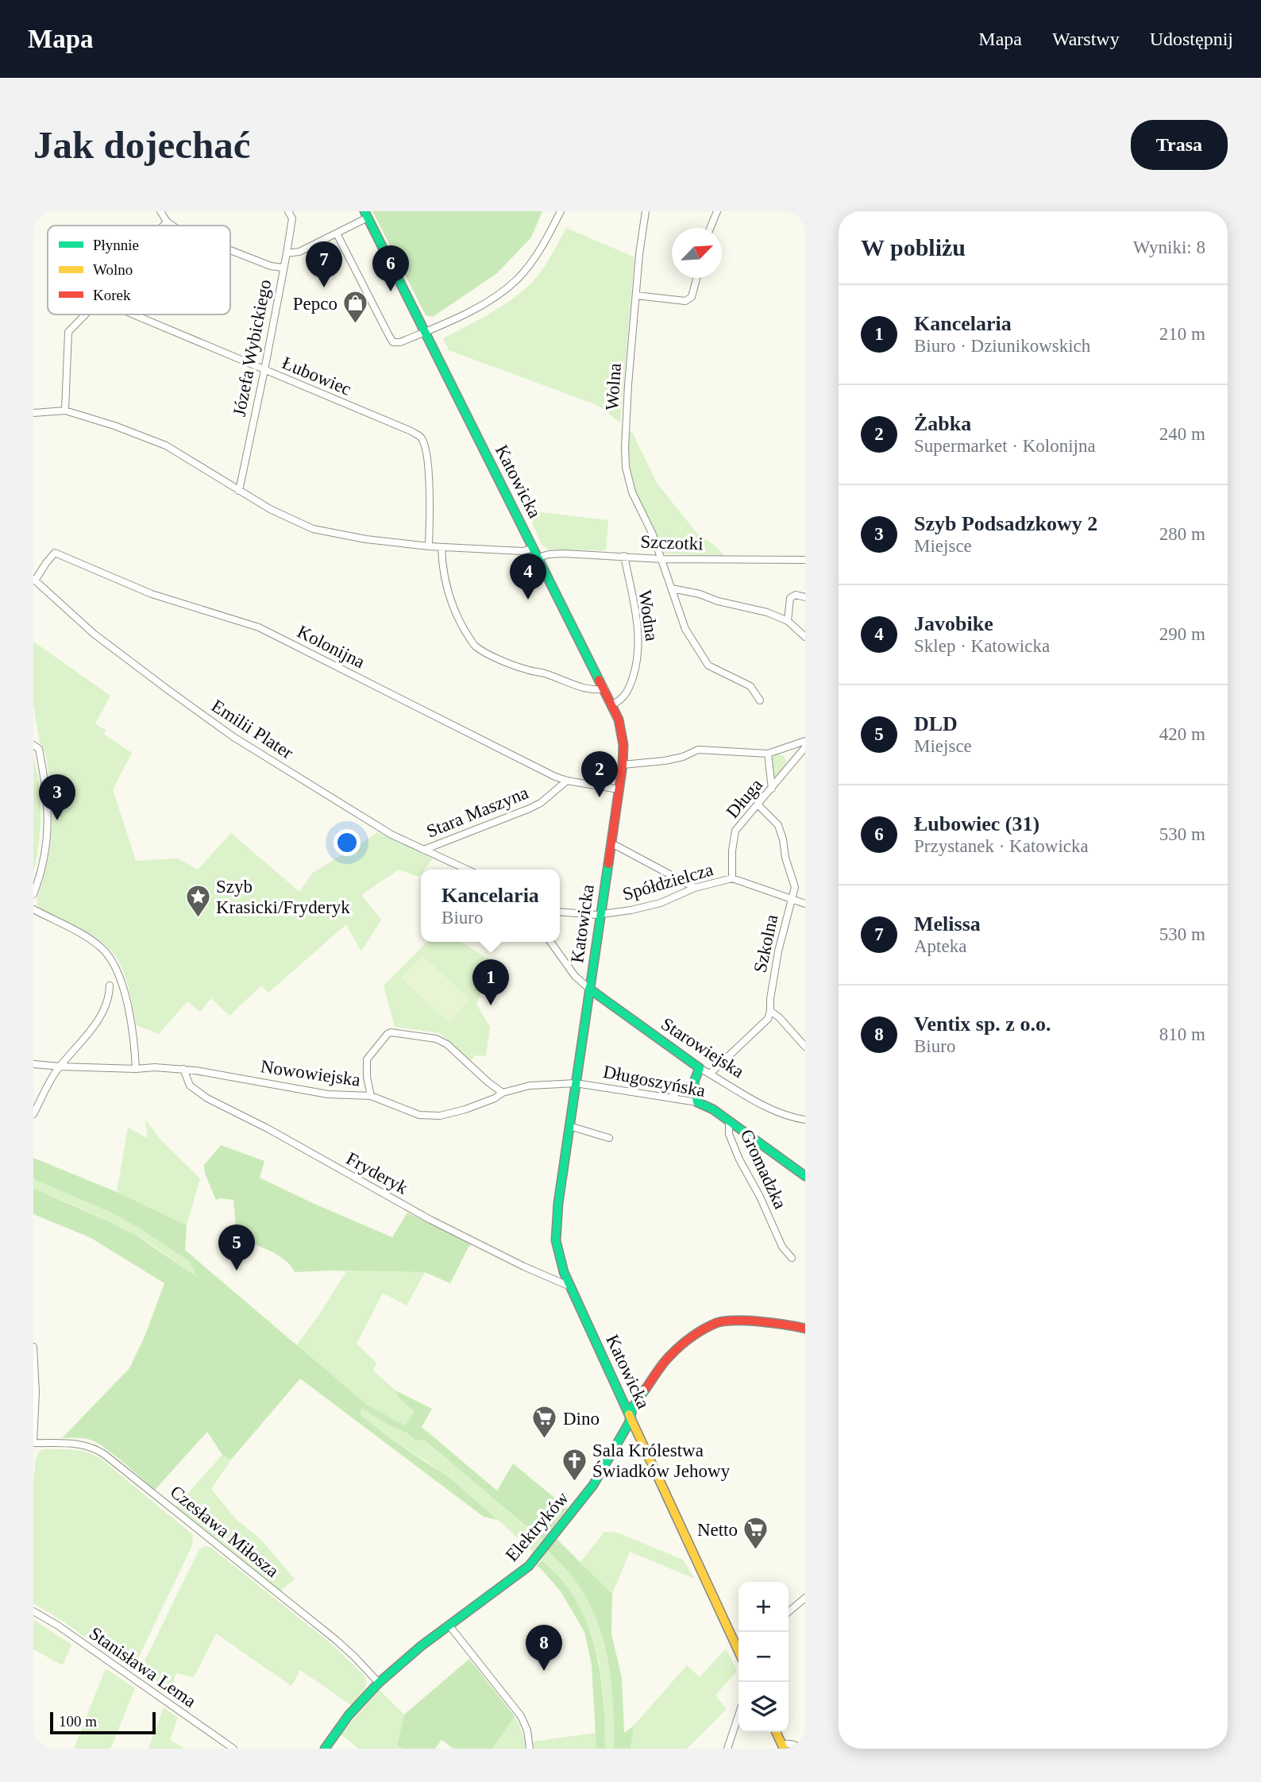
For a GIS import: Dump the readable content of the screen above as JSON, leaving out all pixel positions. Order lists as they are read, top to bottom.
{
  "streets": {
    "street": [
      "Józefa Wybickiego",
      "Łubowiec",
      "Wolna",
      "Katowicka",
      "Szczotki",
      "Wodna",
      "Kolonijna",
      "Emilii Plater",
      "Długa",
      "Stara Maszyna",
      "Spółdzielcza",
      "Szkolna",
      "Starowiejska",
      "Nowowiejska",
      "Długoszyńska",
      "Gromadzka",
      "Fryderyk",
      "Elektryków",
      "Czesława Miłosza",
      "Stanisława Lema"
    ]
  },
  "crossings": [
    ["Józefa Wybickiego", "Łubowiec"],
    ["Wolna", "Szczotki"],
    ["Katowicka", "Szczotki"],
    ["Katowicka", "Wodna"],
    ["Katowicka", "Kolonijna"],
    ["Katowicka", "Spółdzielcza"],
    ["Katowicka", "Starowiejska"],
    ["Katowicka", "Nowowiejska"],
    ["Katowicka", "Długoszyńska"],
    ["Katowicka", "Fryderyk"],
    ["Katowicka", "Elektryków"],
    ["Szczotki", "Wodna"],
    ["Kolonijna", "Emilii Plater"],
    ["Kolonijna", "Stara Maszyna"],
    ["Emilii Plater", "Stara Maszyna"],
    ["Długa", "Spółdzielcza"],
    ["Długa", "Szkolna"],
    ["Spółdzielcza", "Szkolna"],
    ["Nowowiejska", "Długoszyńska"],
    ["Nowowiejska", "Fryderyk"],
    ["Długoszyńska", "Gromadzka"],
    ["Elektryków", "Czesława Miłosza"]
  ],
  "places": {
    "shop": ["Pepco"],
    "place": ["Szyb Krasicki/Fryderyk"],
    "supermarket": ["Dino", "Netto"],
    "church": ["Sala Królestwa Świadków Jehowy"]
  },
  "legend": ["Płynnie", "Wolno", "Korek"],
  "scale_bar": "100 m",
  "north": "top right",
  "page": {
    "header": "Mapa",
    "nav": ["Mapa", "Warstwy", "Udostępnij"],
    "buttons": "Trasa",
    "title": "Jak dojechać",
    "heading": ["W pobliżu", "Wyniki: 8"],
    "pins": [
      "7",
      "6",
      "4",
      "2",
      "3",
      "1",
      "5",
      "8"
    ],
    "list": [
      {
        "mark": "1",
        "name": "Kancelaria",
        "note": "Biuro · Dziunikowskich",
        "value": "210 m"
      },
      {
        "mark": "2",
        "name": "Żabka",
        "note": "Supermarket · Kolonijna",
        "value": "240 m"
      },
      {
        "mark": "3",
        "name": "Szyb Podsadzkowy 2",
        "note": "Miejsce",
        "value": "280 m"
      },
      {
        "mark": "4",
        "name": "Javobike",
        "note": "Sklep · Katowicka",
        "value": "290 m"
      },
      {
        "mark": "5",
        "name": "DLD",
        "note": "Miejsce",
        "value": "420 m"
      },
      {
        "mark": "6",
        "name": "Łubowiec (31)",
        "note": "Przystanek · Katowicka",
        "value": "530 m"
      },
      {
        "mark": "7",
        "name": "Melissa",
        "note": "Apteka",
        "value": "530 m"
      },
      {
        "mark": "8",
        "name": "Ventix sp. z o.o.",
        "note": "Biuro",
        "value": "810 m"
      }
    ],
    "popup": ["Kancelaria", "Biuro"],
    "map_buttons": ["+", "−"],
    "scale": "100 m"
  }
}
